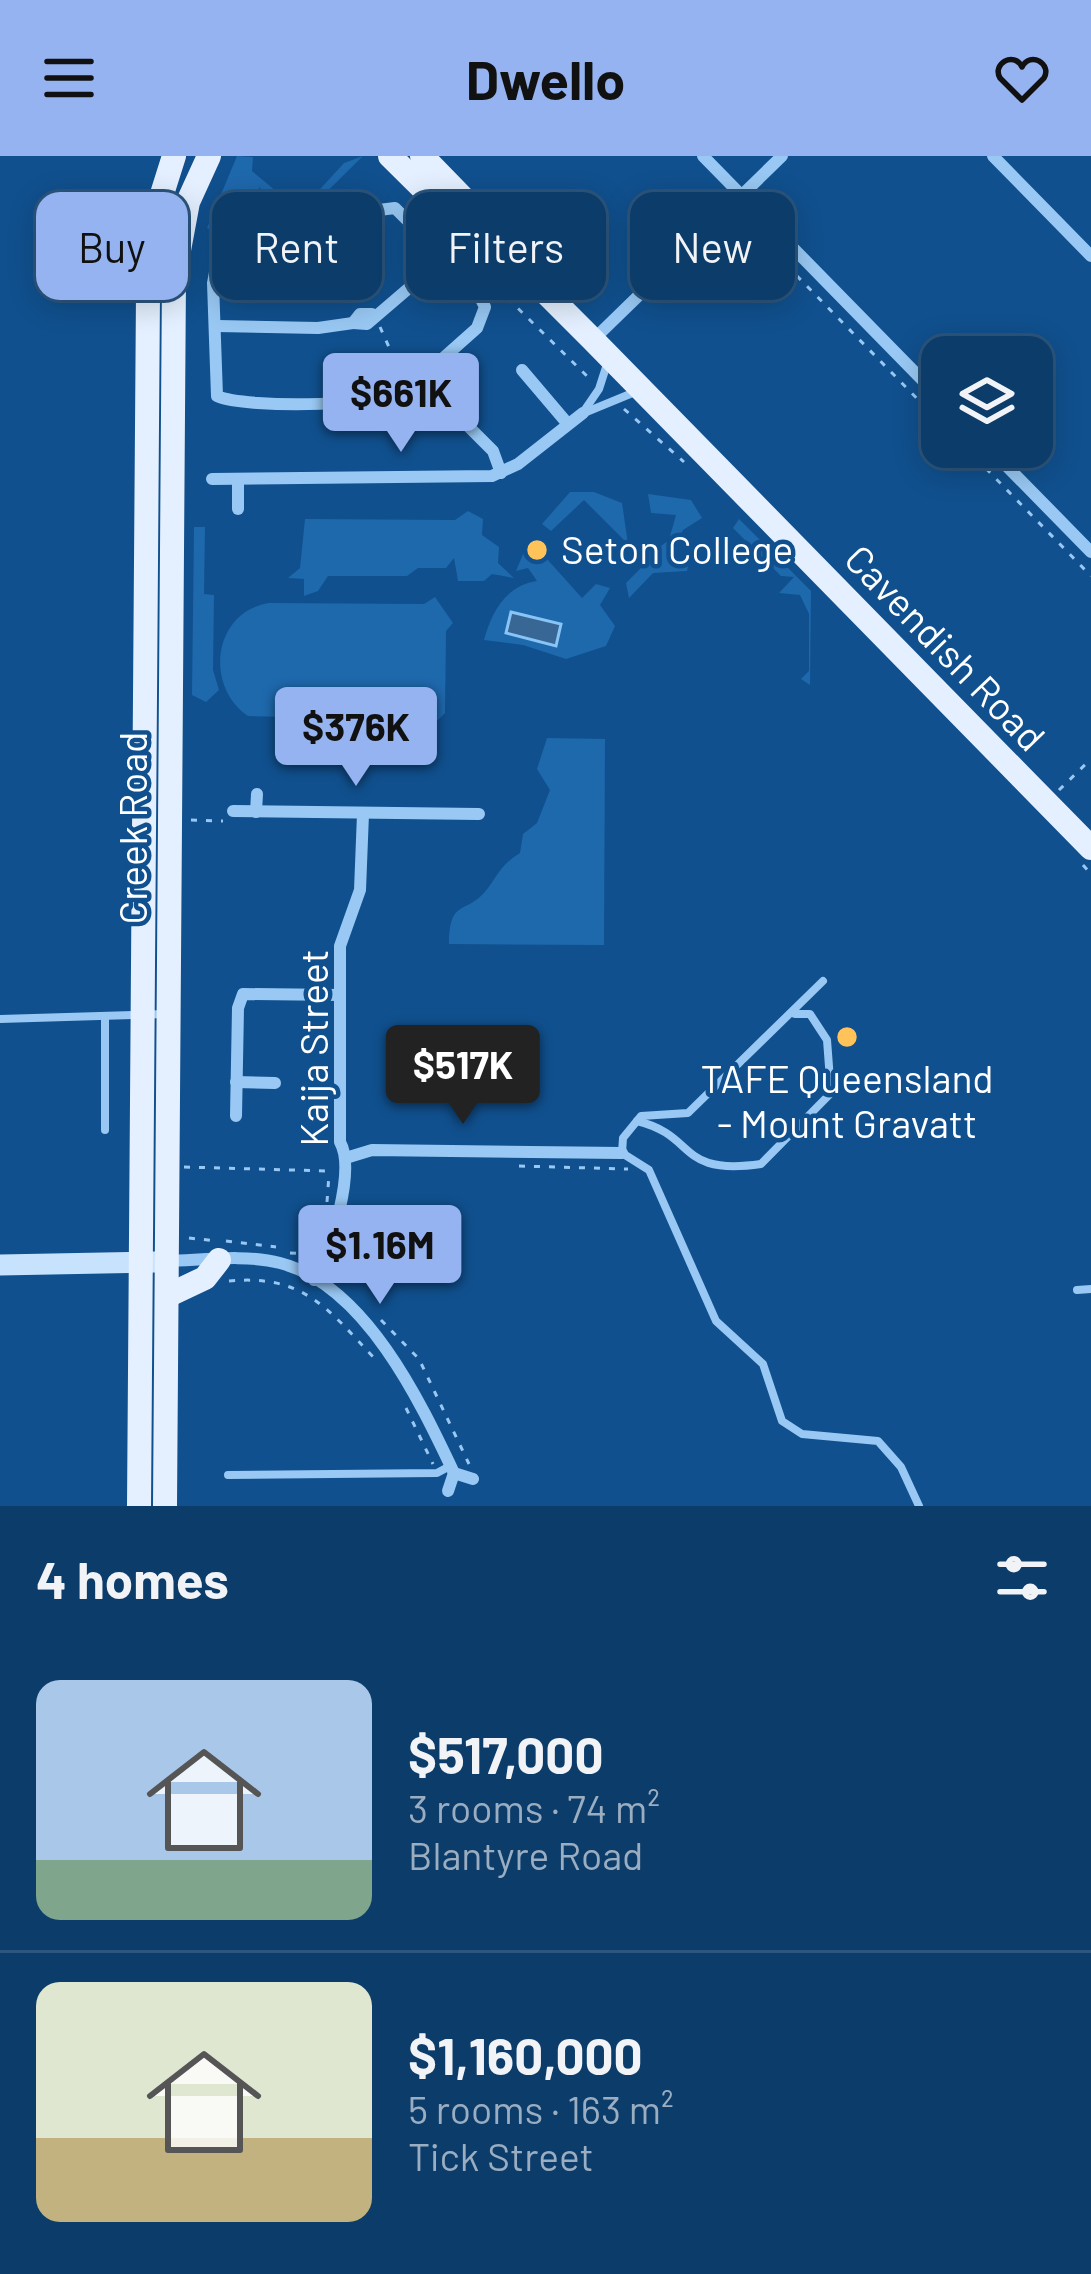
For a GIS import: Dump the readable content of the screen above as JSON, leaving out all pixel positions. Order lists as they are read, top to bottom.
{
  "streets": {
    "main road": ["Cavendish Road", "Creek Road"],
    "street": ["Kaija Street"]
  },
  "places": ["Seton College", "TAFE Queensland - Mount Gravatt"],
  "page": {
    "header": "Dwello",
    "chip": [
      "Buy",
      "Rent",
      "Filters",
      "New"
    ],
    "price": [
      "$661K",
      "$376K",
      "$517K",
      "$1.16M"
    ],
    "heading": "4 homes",
    "list": [
      {
        "name": "$517,000",
        "note": "3 rooms · 74 m² · Blantyre Road"
      },
      {
        "name": "$1,160,000",
        "note": "5 rooms · 163 m² · Tick Street"
      }
    ]
  }
}
